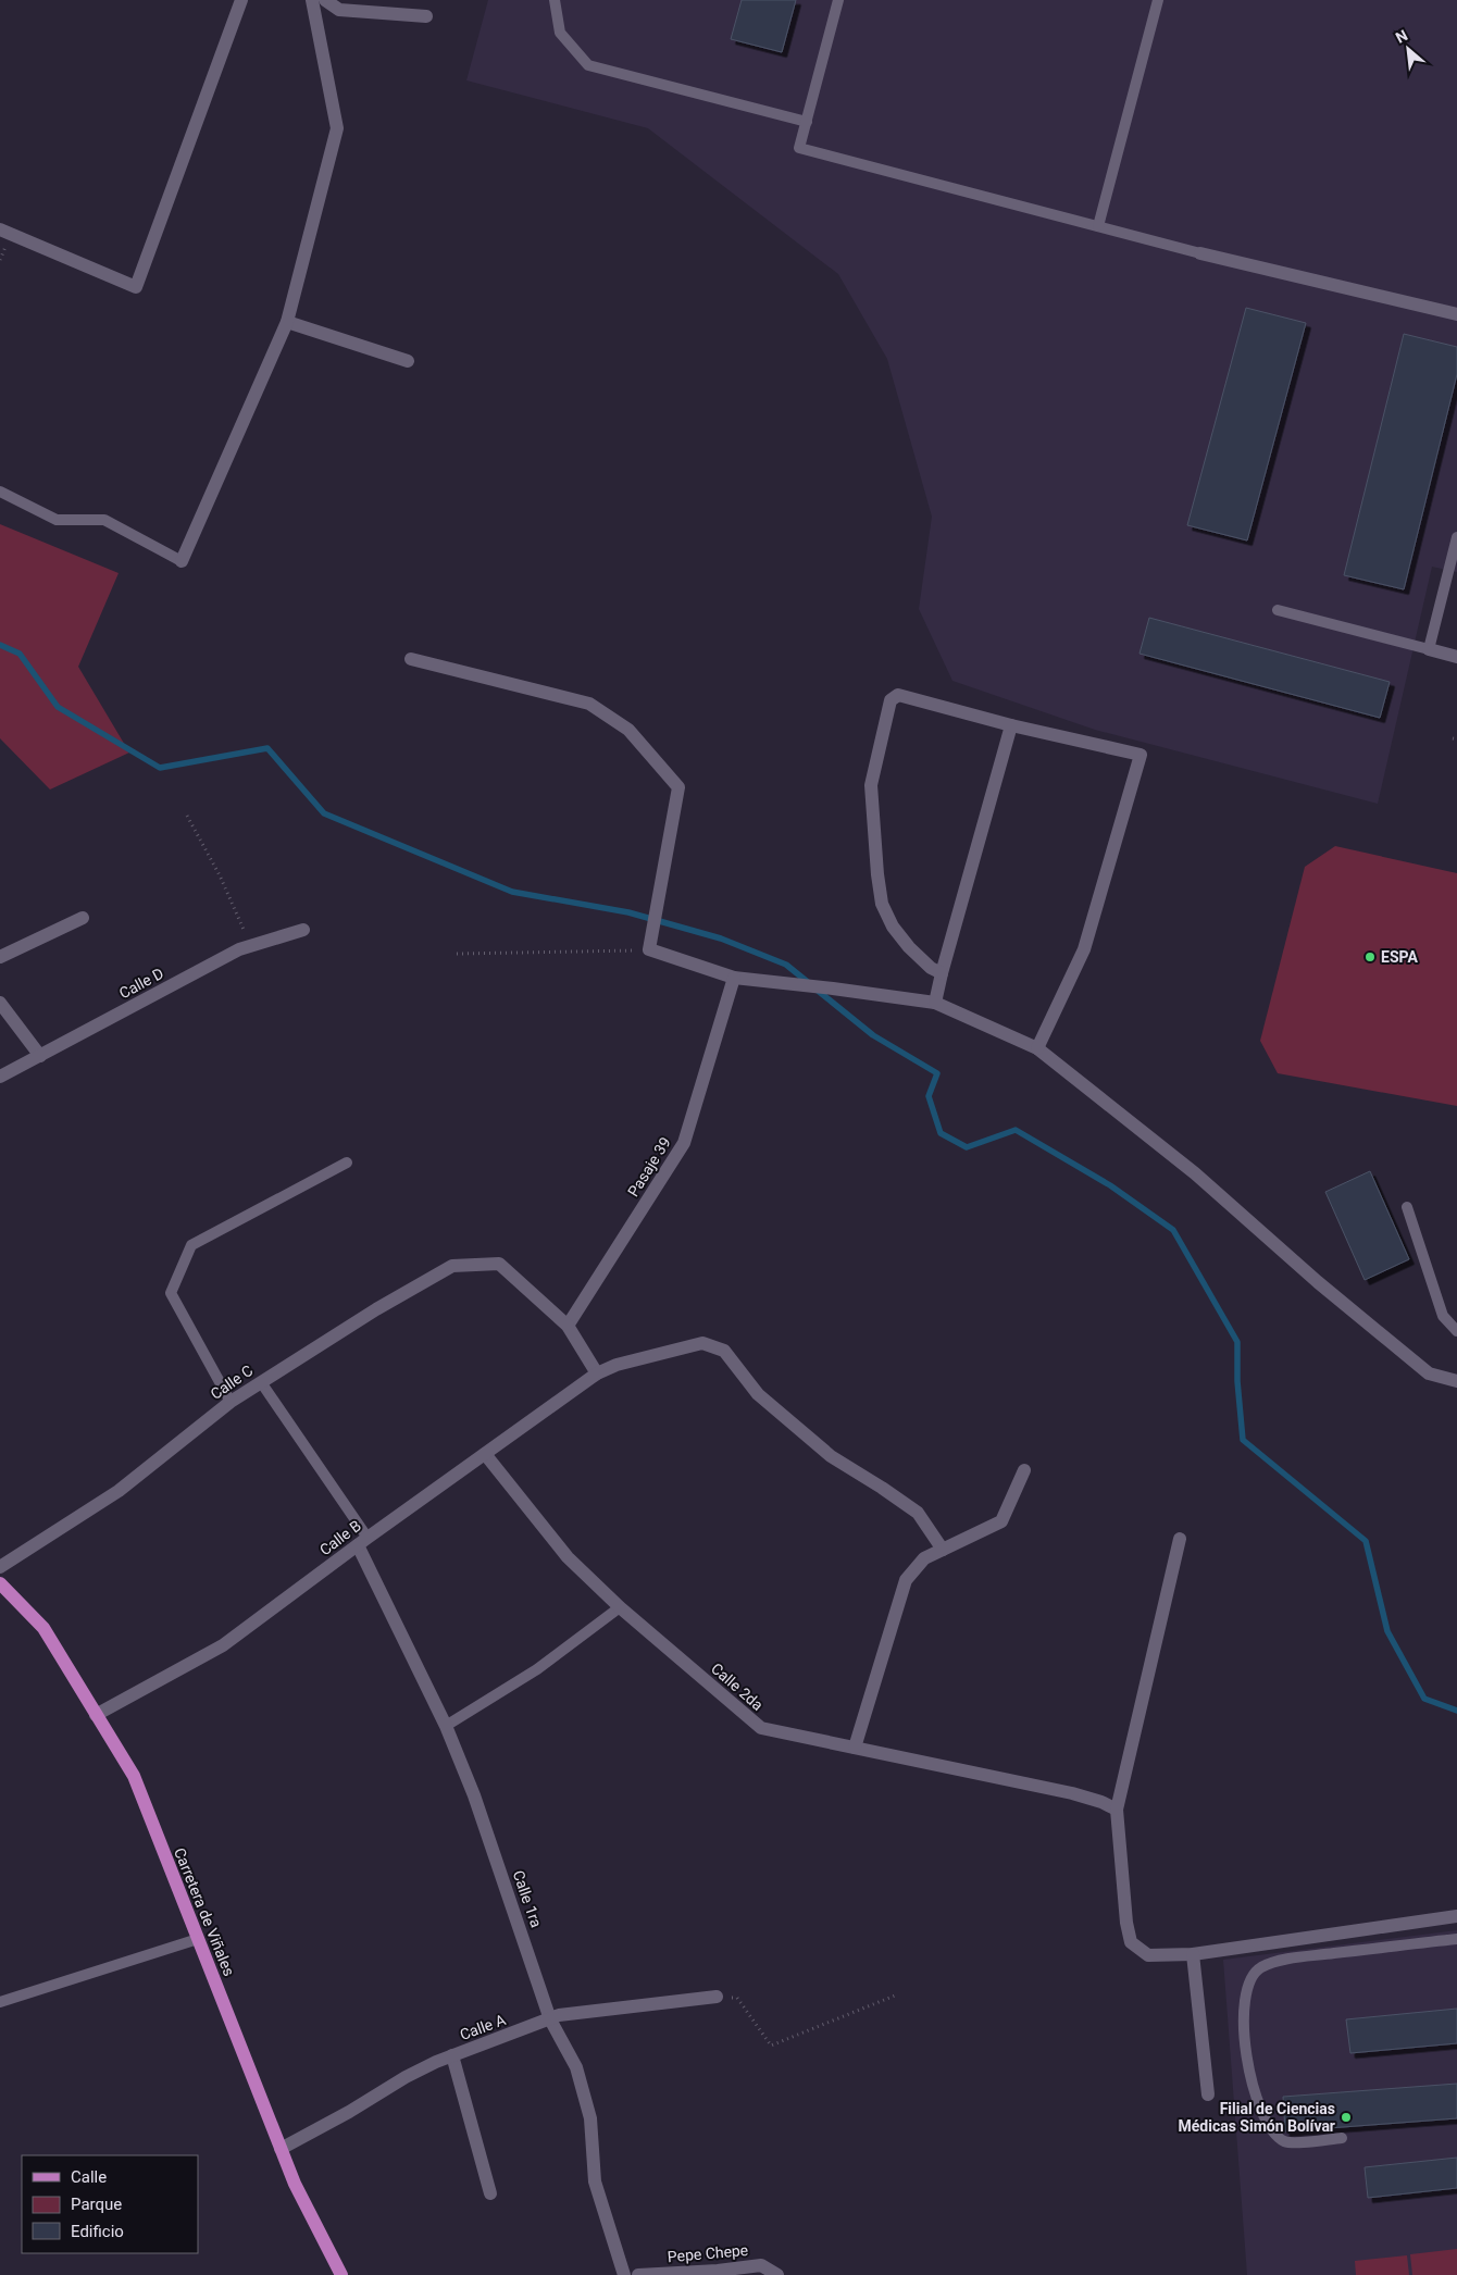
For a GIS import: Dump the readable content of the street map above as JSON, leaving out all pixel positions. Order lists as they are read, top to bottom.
{
  "streets": {
    "main road": ["Carretera de Viñales"],
    "street": [
      "Calle D",
      "Pasaje 39",
      "Calle C",
      "Calle B",
      "Calle 2da",
      "Calle 1ra",
      "Calle A",
      "Pepe Chepe"
    ]
  },
  "crossings": [
    ["Pasaje 39", "Calle C"],
    ["Calle B", "Calle 2da"],
    ["Calle B", "Calle 1ra"],
    ["Calle B", "Carretera de Viñales"],
    ["Calle 1ra", "Calle A"],
    ["Carretera de Viñales", "Calle A"]
  ],
  "places": ["ESPA", "Filial de Ciencias Médicas Simón Bolívar"],
  "legend": ["Calle", "Parque", "Edificio"],
  "north": "top left"
}
